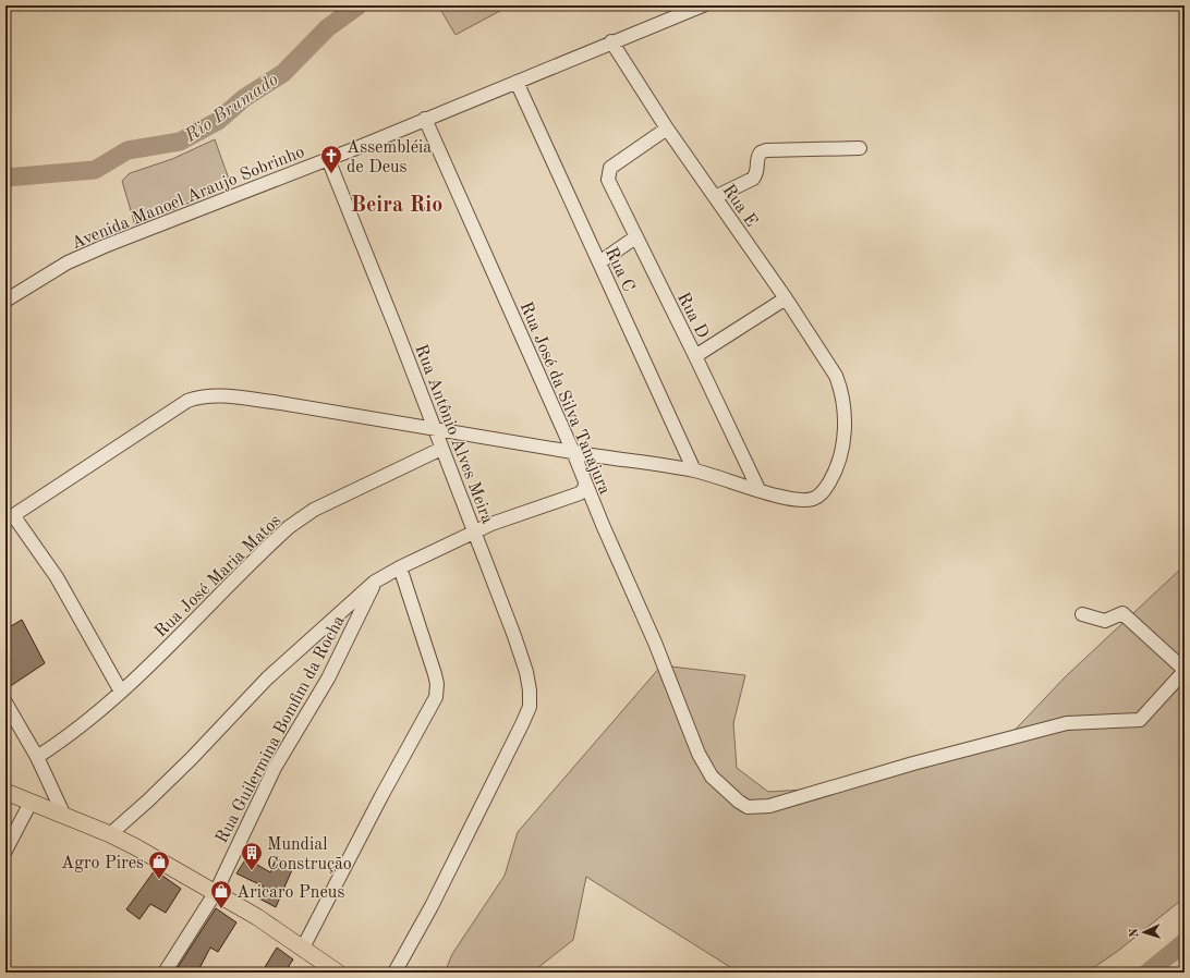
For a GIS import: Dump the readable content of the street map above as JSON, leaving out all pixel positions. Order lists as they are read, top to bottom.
{
  "streets": {
    "street": [
      "Avenida Manoel Araujo Sobrinho",
      "Rua E",
      "Rua C",
      "Rua D",
      "Rua José da Silva Tanajura",
      "Rua Antônio Alves Meira",
      "Rua José Maria Matos",
      "Rua Guilermina Bomfim da Rocha"
    ]
  },
  "crossings": [
    ["Avenida Manoel Araujo Sobrinho", "Rua E"],
    ["Avenida Manoel Araujo Sobrinho", "Rua C"],
    ["Avenida Manoel Araujo Sobrinho", "Rua José da Silva Tanajura"],
    ["Avenida Manoel Araujo Sobrinho", "Rua Antônio Alves Meira"],
    ["Rua E", "Rua D"],
    ["Rua Antônio Alves Meira", "Rua José Maria Matos"]
  ],
  "districts": ["Beira Rio"],
  "water": ["Rio Brumado"],
  "places": {
    "church": ["Assembléia de Deus"],
    "building": ["Mundial Construção"],
    "shop": ["Agro Pires", "Aricaro Pneus"]
  },
  "north": "left"
}
